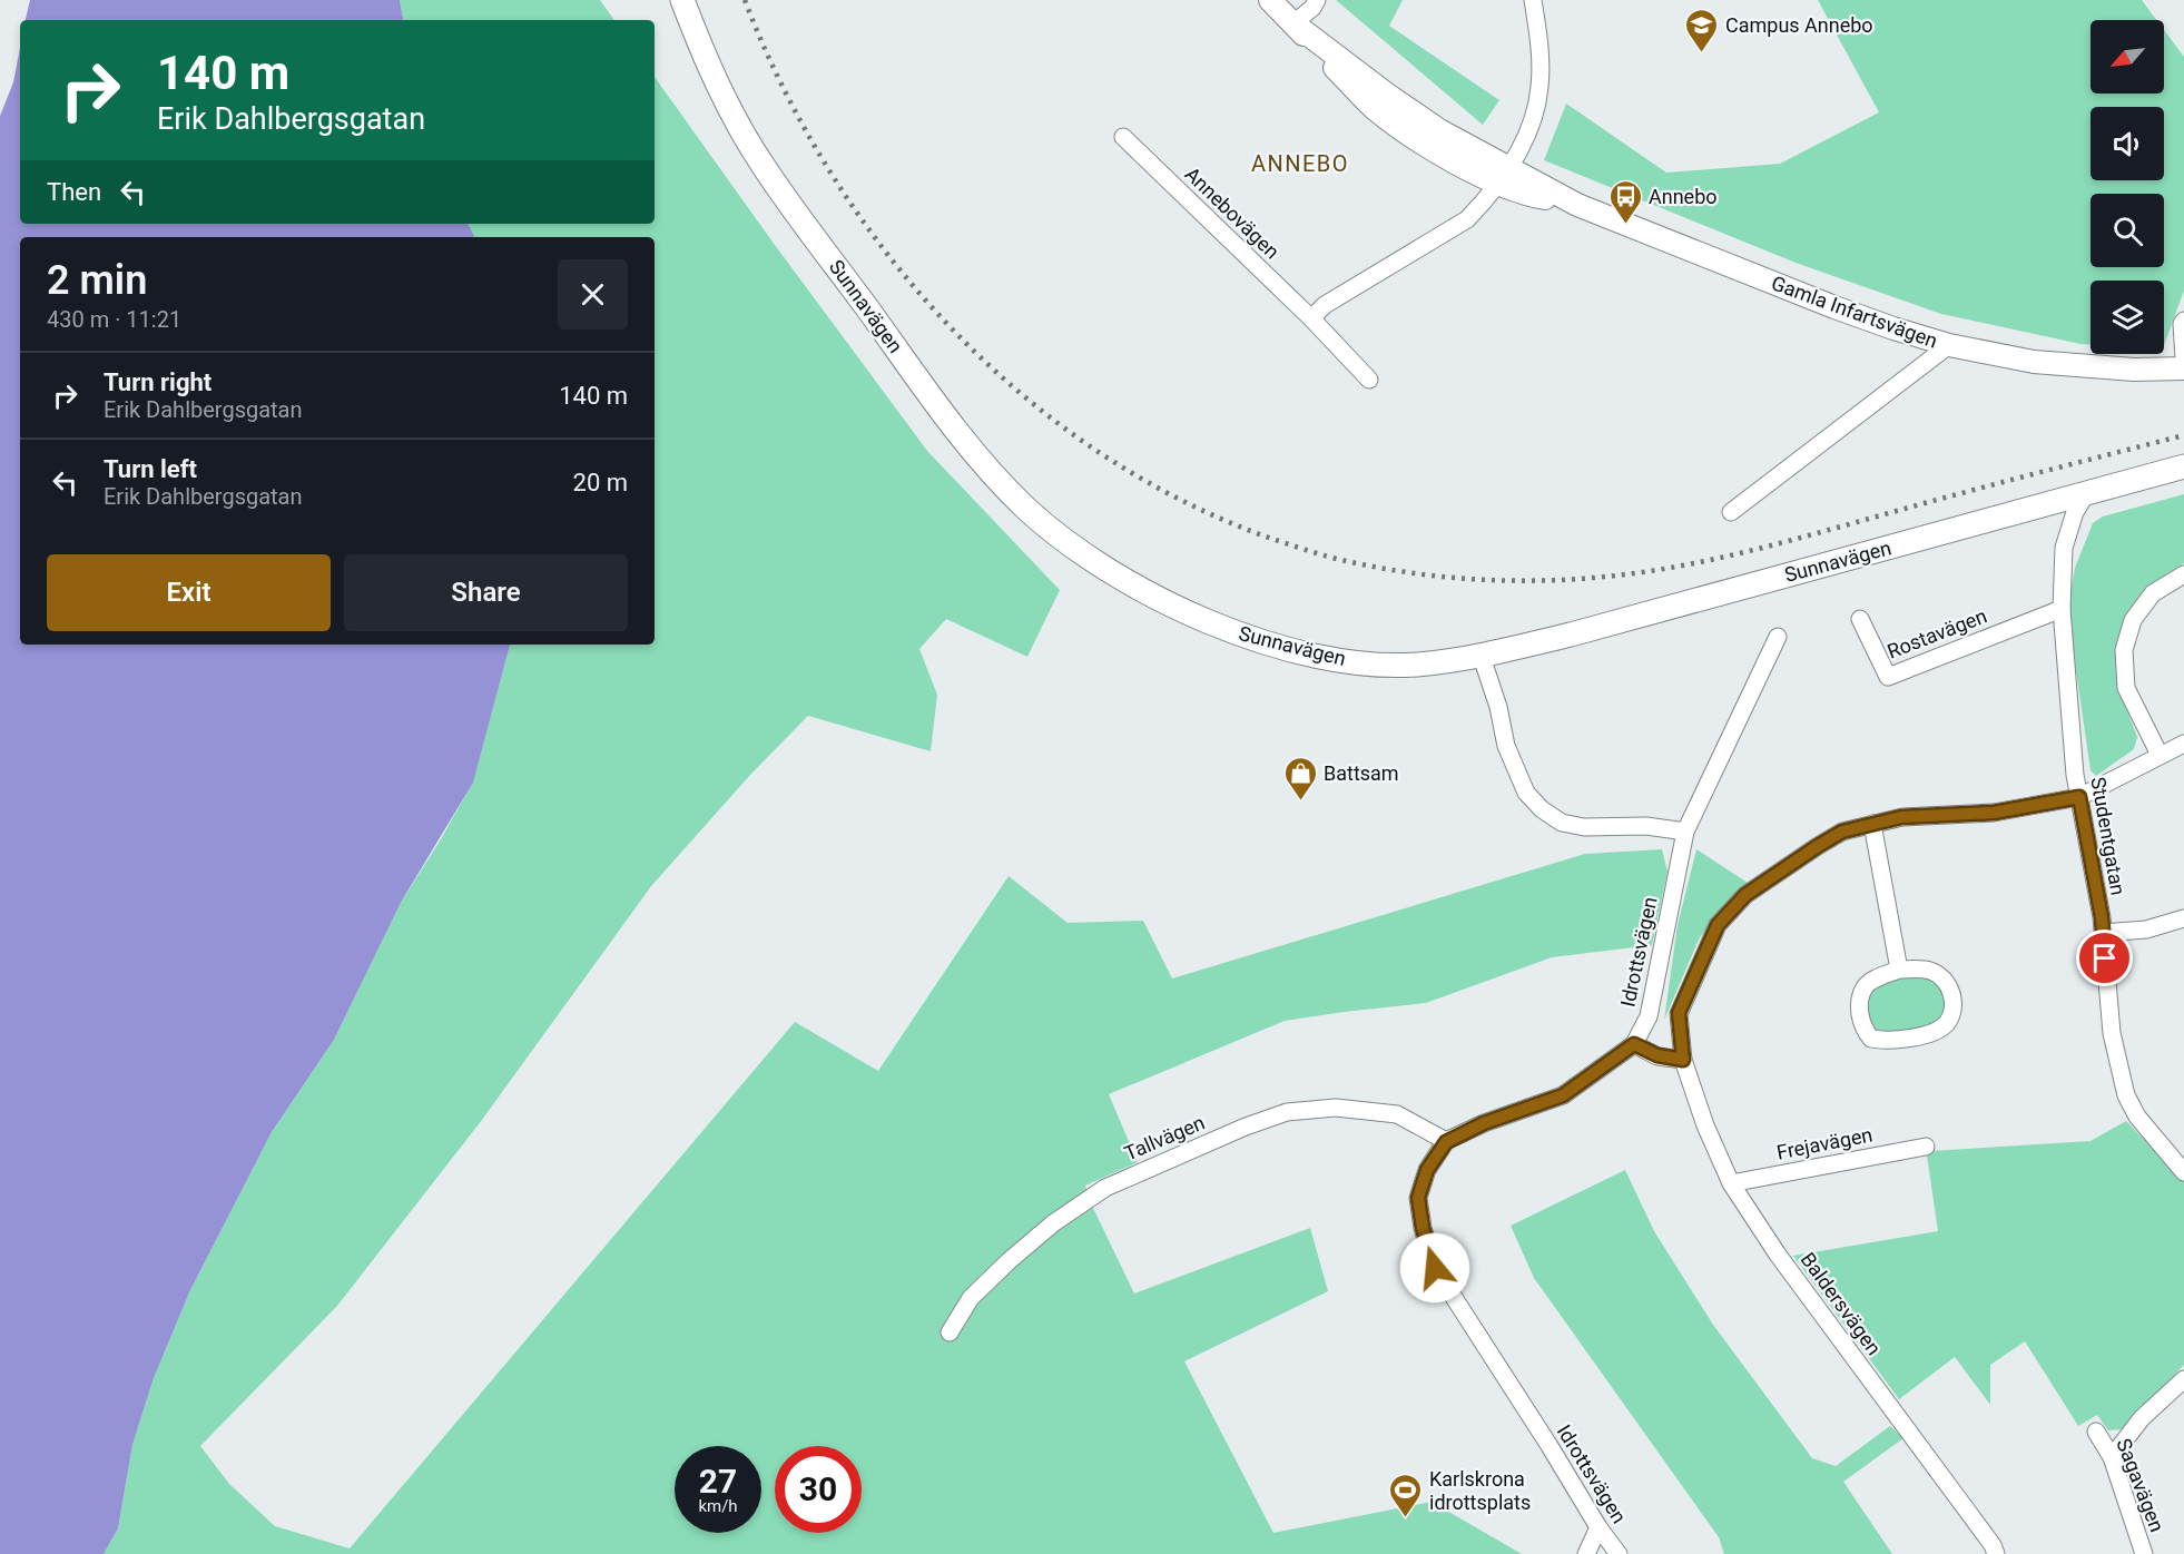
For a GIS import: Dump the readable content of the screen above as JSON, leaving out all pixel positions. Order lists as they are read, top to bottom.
{
  "streets": {
    "main road": ["Sunnavägen"],
    "street": [
      "Annebovägen",
      "Gamla Infartsvägen",
      "Rostavägen",
      "Studentgatan",
      "Idrottsvägen",
      "Tallvägen",
      "Frejavägen",
      "Baldersvägen",
      "Sagavägen"
    ]
  },
  "crossings": [
    ["Sunnavägen", "Studentgatan"],
    ["Rostavägen", "Studentgatan"],
    ["Studentgatan", "Baldersvägen"],
    ["Idrottsvägen", "Tallvägen"],
    ["Frejavägen", "Baldersvägen"]
  ],
  "districts": ["ANNEBO"],
  "places": {
    "school or university": ["Campus Annebo"],
    "bus stop": ["Annebo"],
    "shop": ["Battsam"],
    "sports": ["Karlskrona idrottsplats"]
  },
  "north": "bottom left",
  "page": {
    "turn": ["140 m", "Erik Dahlbergsgatan"],
    "then": "Then",
    "heading": ["2 min", "430 m · 11:21"],
    "list": [
      {
        "name": "Turn right",
        "note": "Erik Dahlbergsgatan",
        "value": "140 m"
      },
      {
        "name": "Turn left",
        "note": "Erik Dahlbergsgatan",
        "value": "20 m"
      }
    ],
    "buttons": ["Exit", "Share"],
    "speed": "27 km/h",
    "limit": "30"
  }
}
